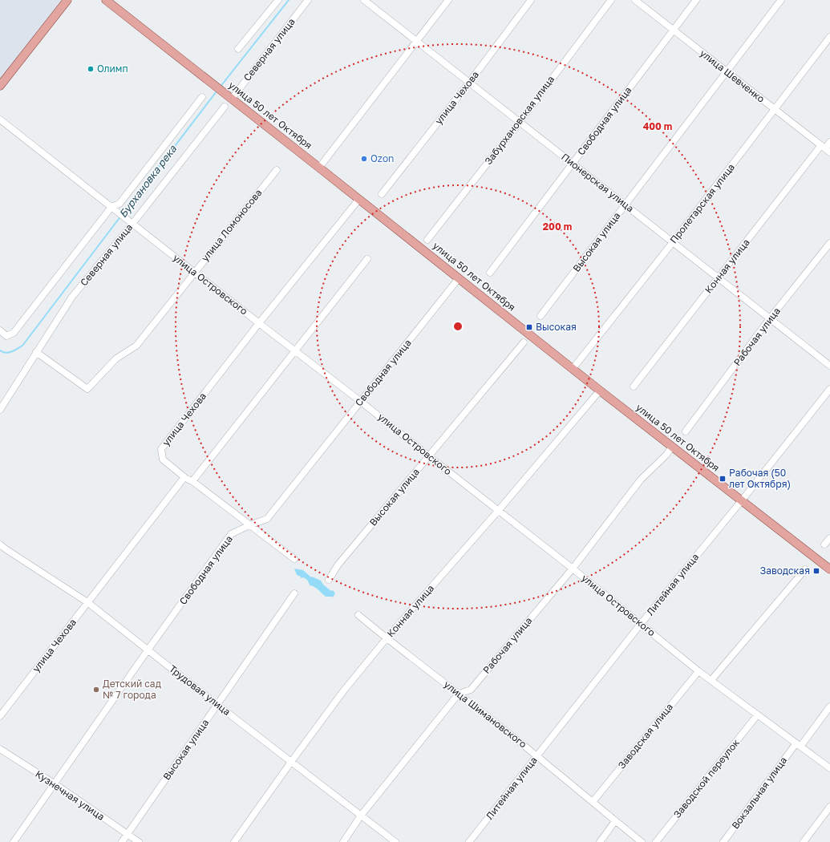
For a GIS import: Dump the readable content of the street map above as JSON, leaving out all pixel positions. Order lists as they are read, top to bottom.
{
  "streets": {
    "main road": ["улица 50 лет Октября"],
    "street": [
      "Северная улица",
      "улица Шевченко",
      "улица Чехова",
      "Забурхановская улица",
      "Свободная улица",
      "Пионерская улица",
      "Пролетарская улица",
      "улица Ломоносова",
      "Высокая улица",
      "Конная улица",
      "улица Островского",
      "Рабочая улица",
      "Литейная улица",
      "Трудовая улица",
      "улица Шимановского",
      "Заводская улица",
      "Заводской переулок",
      "Вокзальная улица",
      "Кузнечная улица"
    ]
  },
  "crossings": [
    ["Северная улица", "улица 50 лет Октября"],
    ["Северная улица", "улица Ломоносова"],
    ["Северная улица", "улица Островского"],
    ["улица Шевченко", "Свободная улица"],
    ["улица Шевченко", "Пролетарская улица"],
    ["улица Шевченко", "Высокая улица"],
    ["улица Шевченко", "Конная улица"],
    ["улица Чехова", "улица 50 лет Октября"],
    ["улица Чехова", "Пионерская улица"],
    ["улица Чехова", "улица Островского"],
    ["улица Чехова", "Трудовая улица"],
    ["улица 50 лет Октября", "Свободная улица"],
    ["улица 50 лет Октября", "Пролетарская улица"],
    ["улица 50 лет Октября", "Конная улица"],
    ["улица 50 лет Октября", "Рабочая улица"],
    ["улица 50 лет Октября", "Литейная улица"],
    ["Забурхановская улица", "Пионерская улица"],
    ["Свободная улица", "Пионерская улица"],
    ["Свободная улица", "улица Островского"],
    ["Свободная улица", "Трудовая улица"],
    ["Свободная улица", "Кузнечная улица"],
    ["Пионерская улица", "Пролетарская улица"],
    ["Пионерская улица", "Высокая улица"],
    ["Пионерская улица", "Конная улица"],
    ["Пионерская улица", "Рабочая улица"],
    ["улица Ломоносова", "улица Островского"],
    ["Высокая улица", "улица Островского"],
    ["Высокая улица", "Трудовая улица"],
    ["Высокая улица", "Кузнечная улица"],
    ["Конная улица", "улица Островского"],
    ["Конная улица", "Трудовая улица"],
    ["Конная улица", "улица Шимановского"],
    ["улица Островского", "Рабочая улица"],
    ["улица Островского", "Литейная улица"],
    ["улица Островского", "Заводская улица"],
    ["улица Островского", "Заводской переулок"],
    ["улица Островского", "Вокзальная улица"],
    ["Рабочая улица", "Трудовая улица"],
    ["Рабочая улица", "улица Шимановского"],
    ["Литейная улица", "улица Шимановского"],
    ["улица Шимановского", "Заводская улица"]
  ],
  "water": ["Бурхановка река"],
  "places": {
    "other": ["Олимп", "Ozon", "Детский сад № 7 города"],
    "transit": ["Высокая", "Рабочая (50 лет Октября)", "Заводская"]
  },
  "rings": ["400 m", "200 m"]
}
